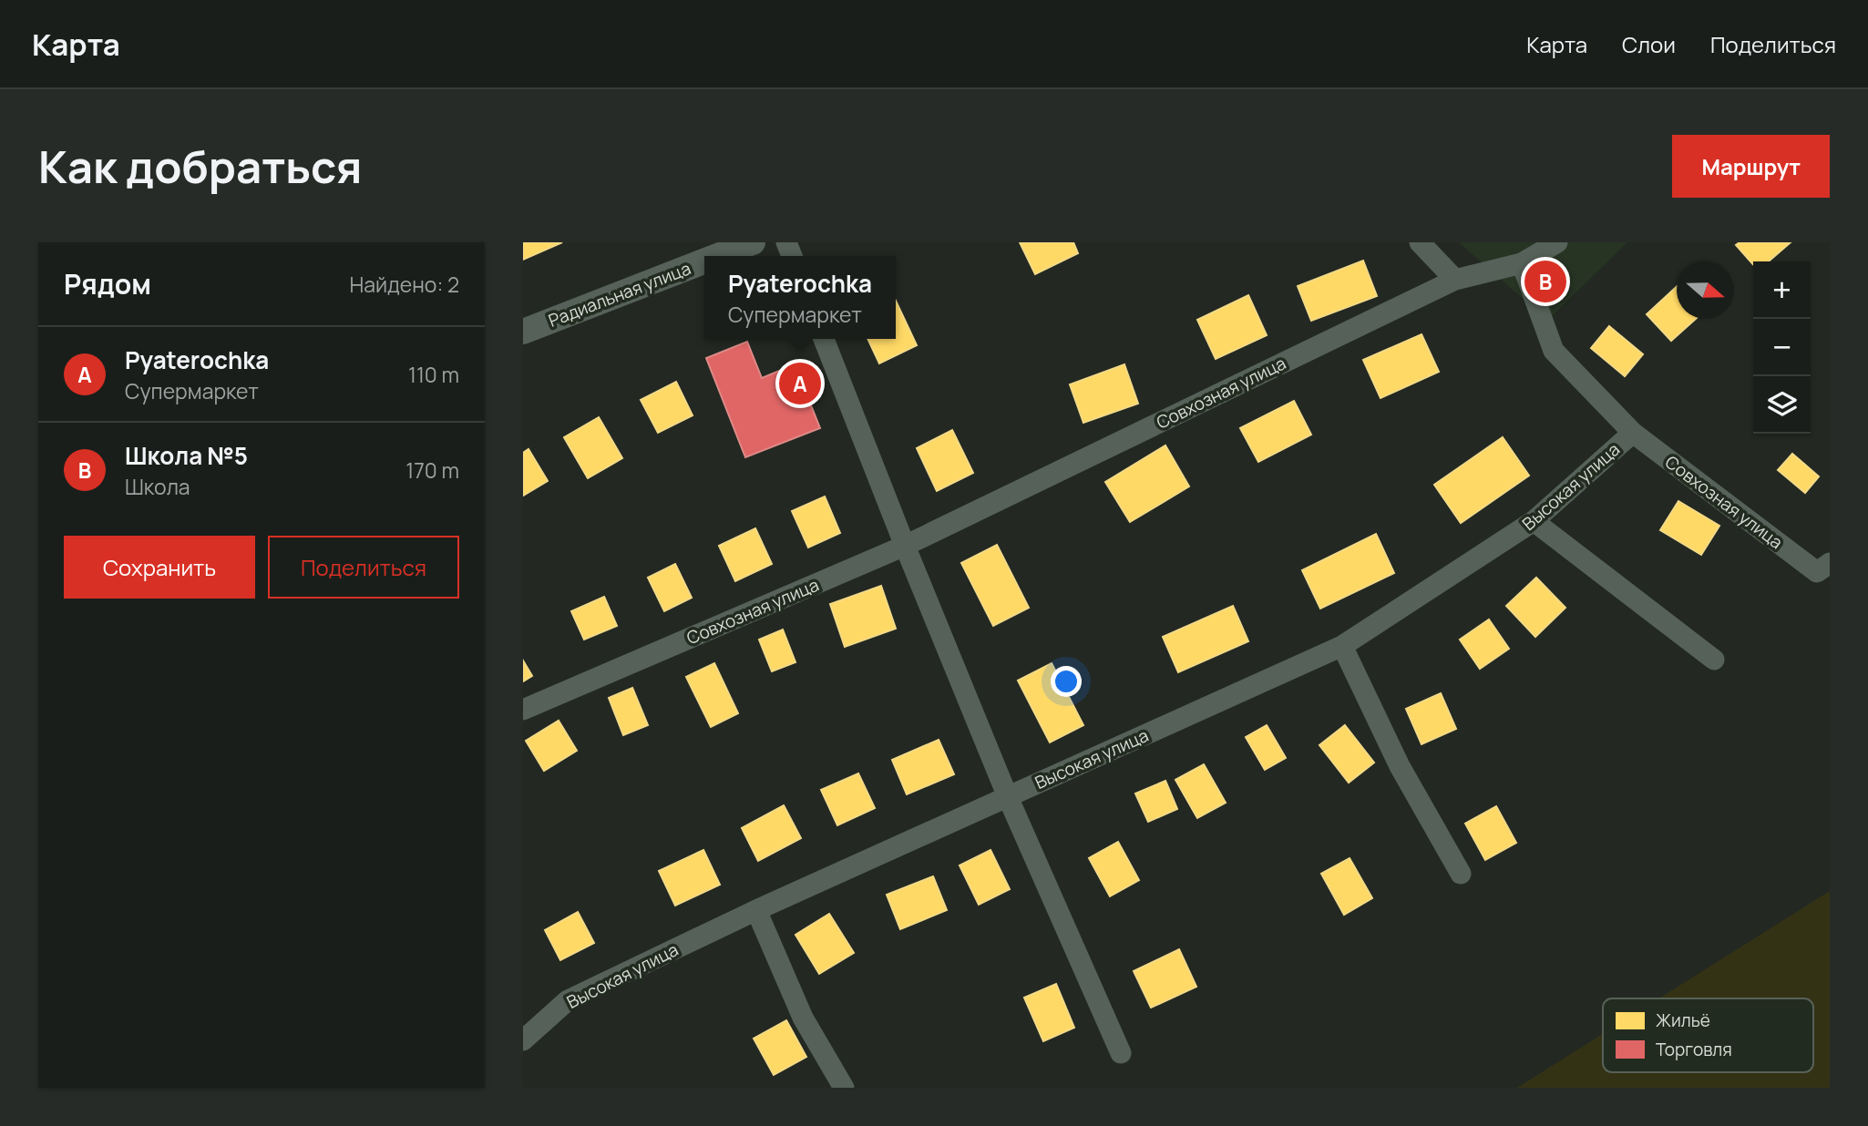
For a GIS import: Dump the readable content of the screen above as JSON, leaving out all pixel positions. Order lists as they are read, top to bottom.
{
  "streets": {
    "street": ["Радиальная улица", "Совхозная улица", "Высокая улица"]
  },
  "crossings": [
    ["Совхозная улица", "Высокая улица"]
  ],
  "legend": ["Жильё", "Торговля"],
  "north": "right",
  "page": {
    "header": "Карта",
    "nav": ["Карта", "Слои", "Поделиться"],
    "buttons": [
      "Маршрут",
      ["Сохранить", "Поделиться"]
    ],
    "title": "Как добраться",
    "heading": ["Рядом", "Найдено: 2"],
    "popup": ["Pyaterochka", "Супермаркет"],
    "pins": ["B", "A"],
    "map_buttons": ["+", "−"],
    "list": [
      {
        "mark": "A",
        "name": "Pyaterochka",
        "note": "Супермаркет",
        "value": "110 m"
      },
      {
        "mark": "B",
        "name": "Школа №5",
        "note": "Школа",
        "value": "170 m"
      }
    ]
  }
}
